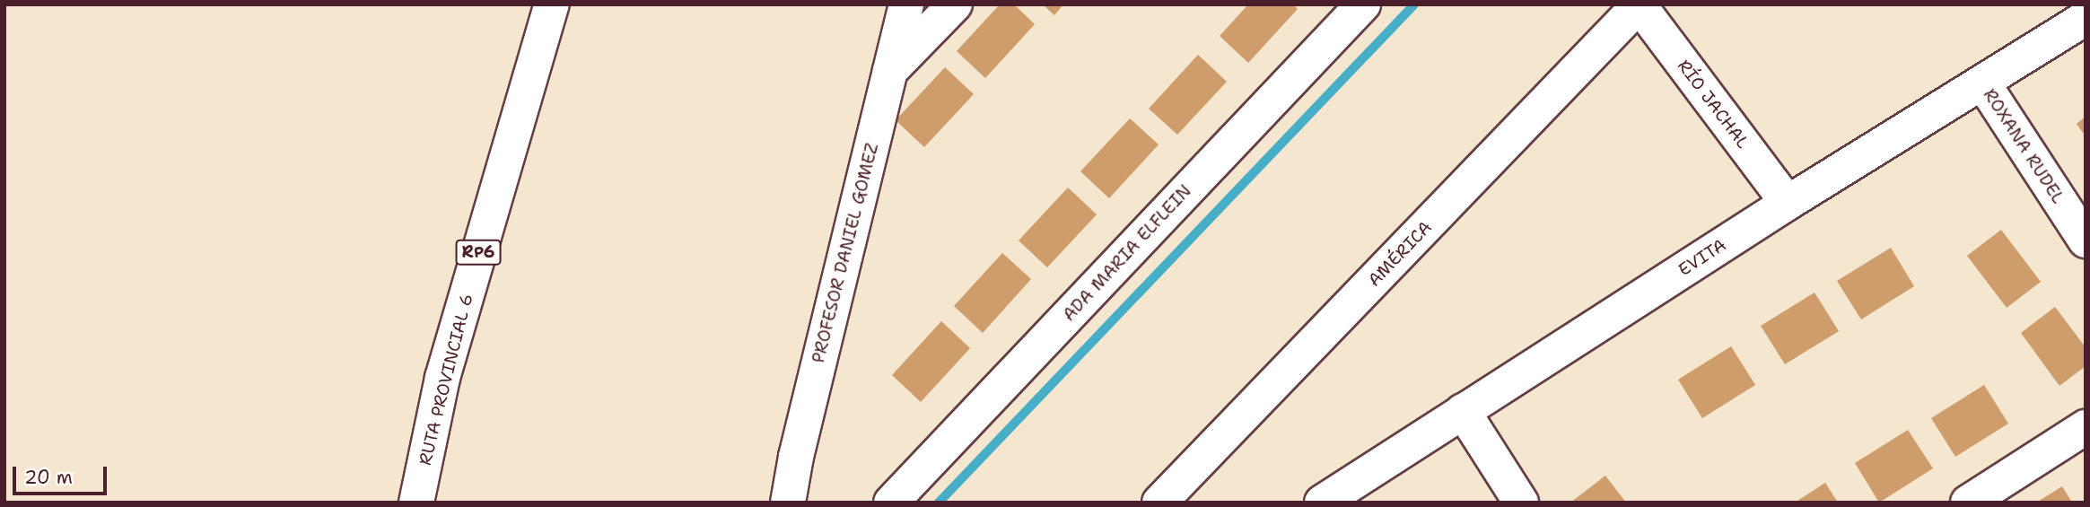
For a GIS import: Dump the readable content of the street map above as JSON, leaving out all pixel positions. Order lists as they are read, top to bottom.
{
  "streets": {
    "street": [
      "RÍO JACHAL",
      "ROXANA RUDEL",
      "RP6",
      "PROFESOR DANIEL GOMEZ",
      "ADA MARIA ELFLEIN",
      "AMÉRICA",
      "EVITA",
      "RUTA PROVINCIAL 6"
    ]
  },
  "crossings": [
    ["RÍO JACHAL", "AMÉRICA"],
    ["RÍO JACHAL", "EVITA"],
    ["ROXANA RUDEL", "EVITA"]
  ],
  "scale_bar": "20 m"
}
